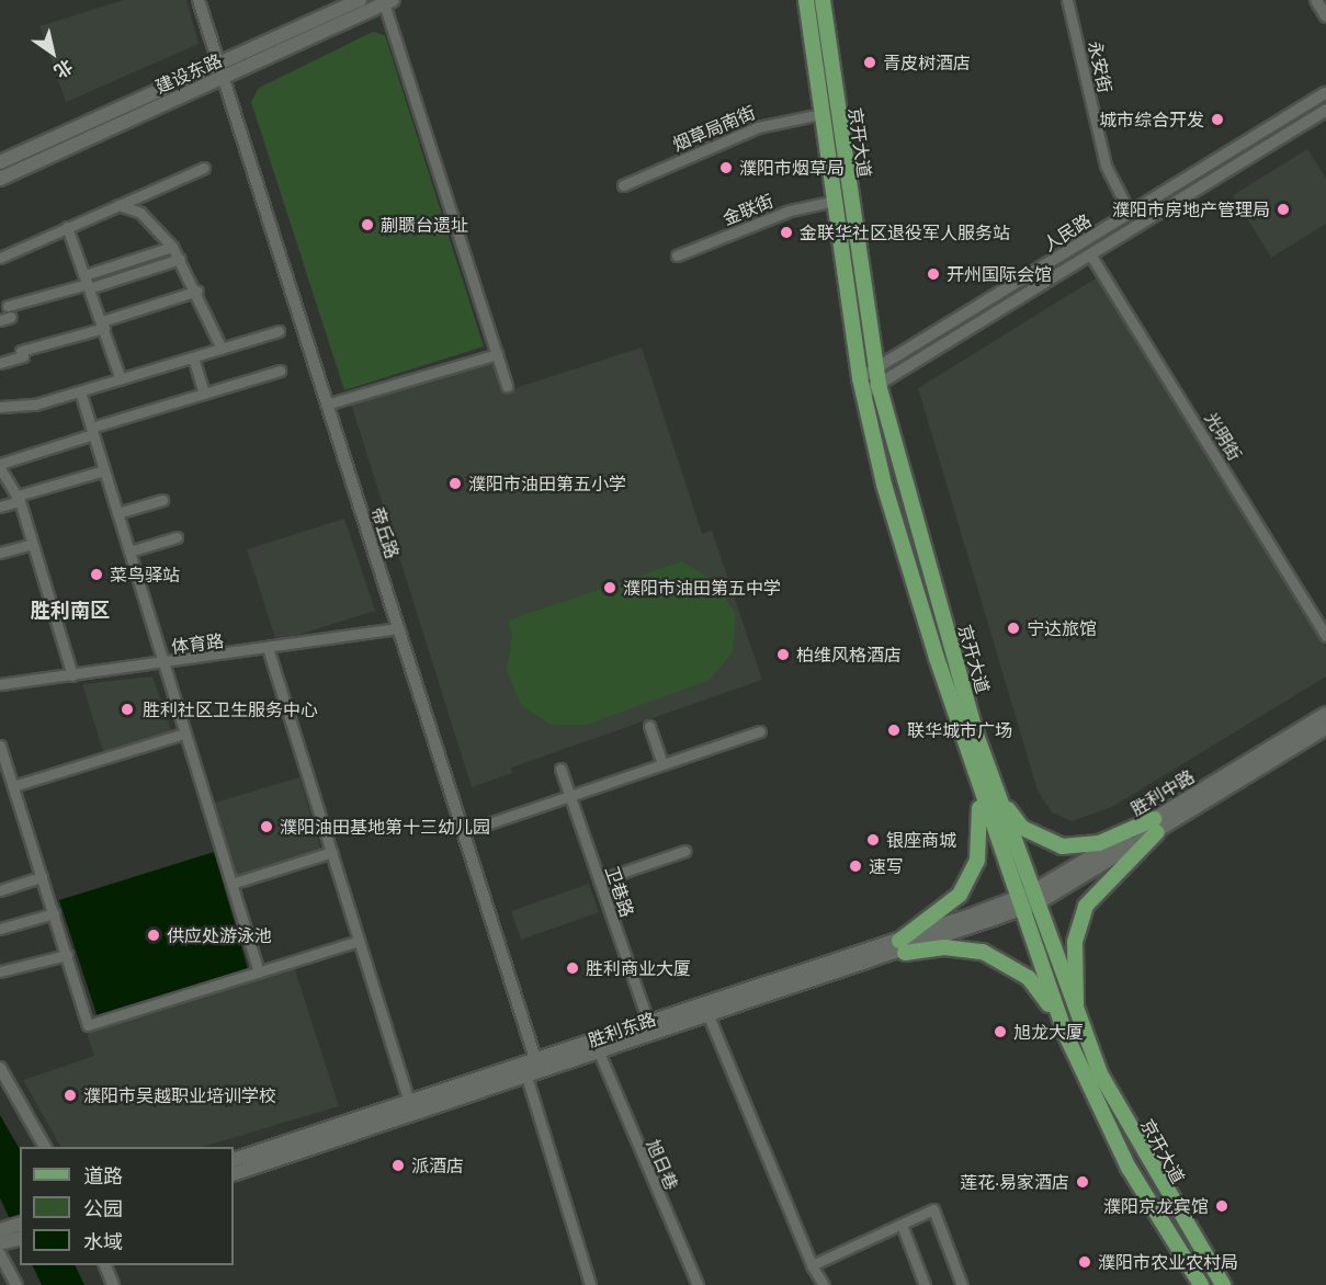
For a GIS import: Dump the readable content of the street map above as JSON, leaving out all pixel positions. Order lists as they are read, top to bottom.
{
  "streets": {
    "main road": [
      "建设东路",
      "京开大道",
      "胜利中路",
      "胜利东路"
    ],
    "street": [
      "永安街",
      "烟草局南街",
      "金联街",
      "人民路",
      "光明街",
      "帝丘路",
      "体育路",
      "卫巷路",
      "旭日巷"
    ]
  },
  "crossings": [
    ["永安街", "人民路"],
    ["建设东路", "帝丘路"],
    ["烟草局南街", "京开大道"],
    ["京开大道", "金联街"],
    ["京开大道", "人民路"],
    ["京开大道", "胜利中路"],
    ["京开大道", "胜利东路"],
    ["人民路", "光明街"],
    ["帝丘路", "体育路"],
    ["帝丘路", "胜利东路"],
    ["胜利中路", "胜利东路"],
    ["卫巷路", "胜利东路"],
    ["胜利东路", "旭日巷"]
  ],
  "districts": ["胜利南区"],
  "places": [
    "青皮树酒店",
    "城市综合开发",
    "濮阳市烟草局",
    "濮阳市房地产管理局",
    "蒯聩台遗址",
    "金联华社区退役军人服务站",
    "开州国际会馆",
    "濮阳市油田第五小学",
    "菜鸟驿站",
    "濮阳市油田第五中学",
    "宁达旅馆",
    "柏维风格酒店",
    "胜利社区卫生服务中心",
    "联华城市广场",
    "濮阳油田基地第十三幼儿园",
    "银座商城",
    "速写",
    "供应处游泳池",
    "胜利商业大厦",
    "旭龙大厦",
    "濮阳市吴越职业培训学校",
    "派酒店",
    "莲花·易家酒店",
    "濮阳京龙宾馆",
    "濮阳市农业农村局"
  ],
  "legend": ["道路", "公园", "水域"],
  "north": "bottom right"
}
